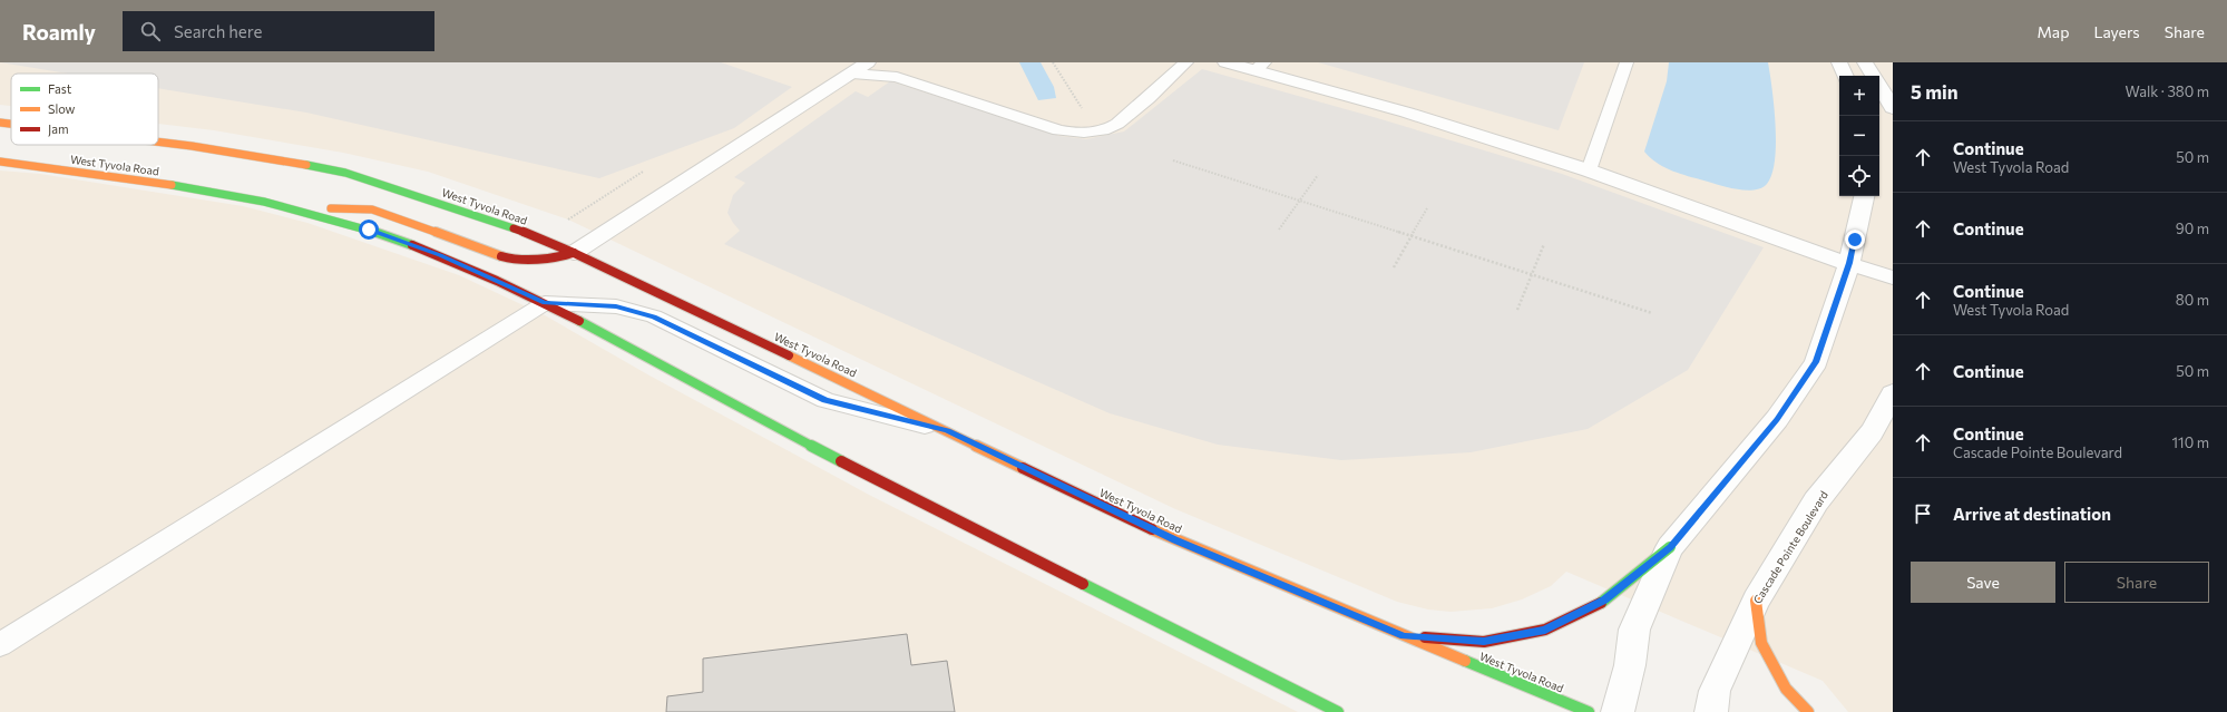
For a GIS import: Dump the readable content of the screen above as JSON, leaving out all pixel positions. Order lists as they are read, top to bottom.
{
  "streets": {
    "main road": ["West Tyvola Road"],
    "street": ["Cascade Pointe Boulevard"]
  },
  "legend": ["Fast", "Slow", "Jam"],
  "page": {
    "header": "Roamly",
    "search": "Search here",
    "nav": ["Map", "Layers", "Share"],
    "heading": ["5 min", "Walk · 380 m"],
    "map_buttons": ["+", "−"],
    "list": [
      ["Continue", "West Tyvola Road", "50 m"],
      ["Continue", "90 m"],
      ["Continue", "West Tyvola Road", "80 m"],
      ["Continue", "50 m"],
      ["Continue", "Cascade Pointe Boulevard", "110 m"],
      "Arrive at destination"
    ],
    "buttons": ["Save", "Share"]
  }
}
